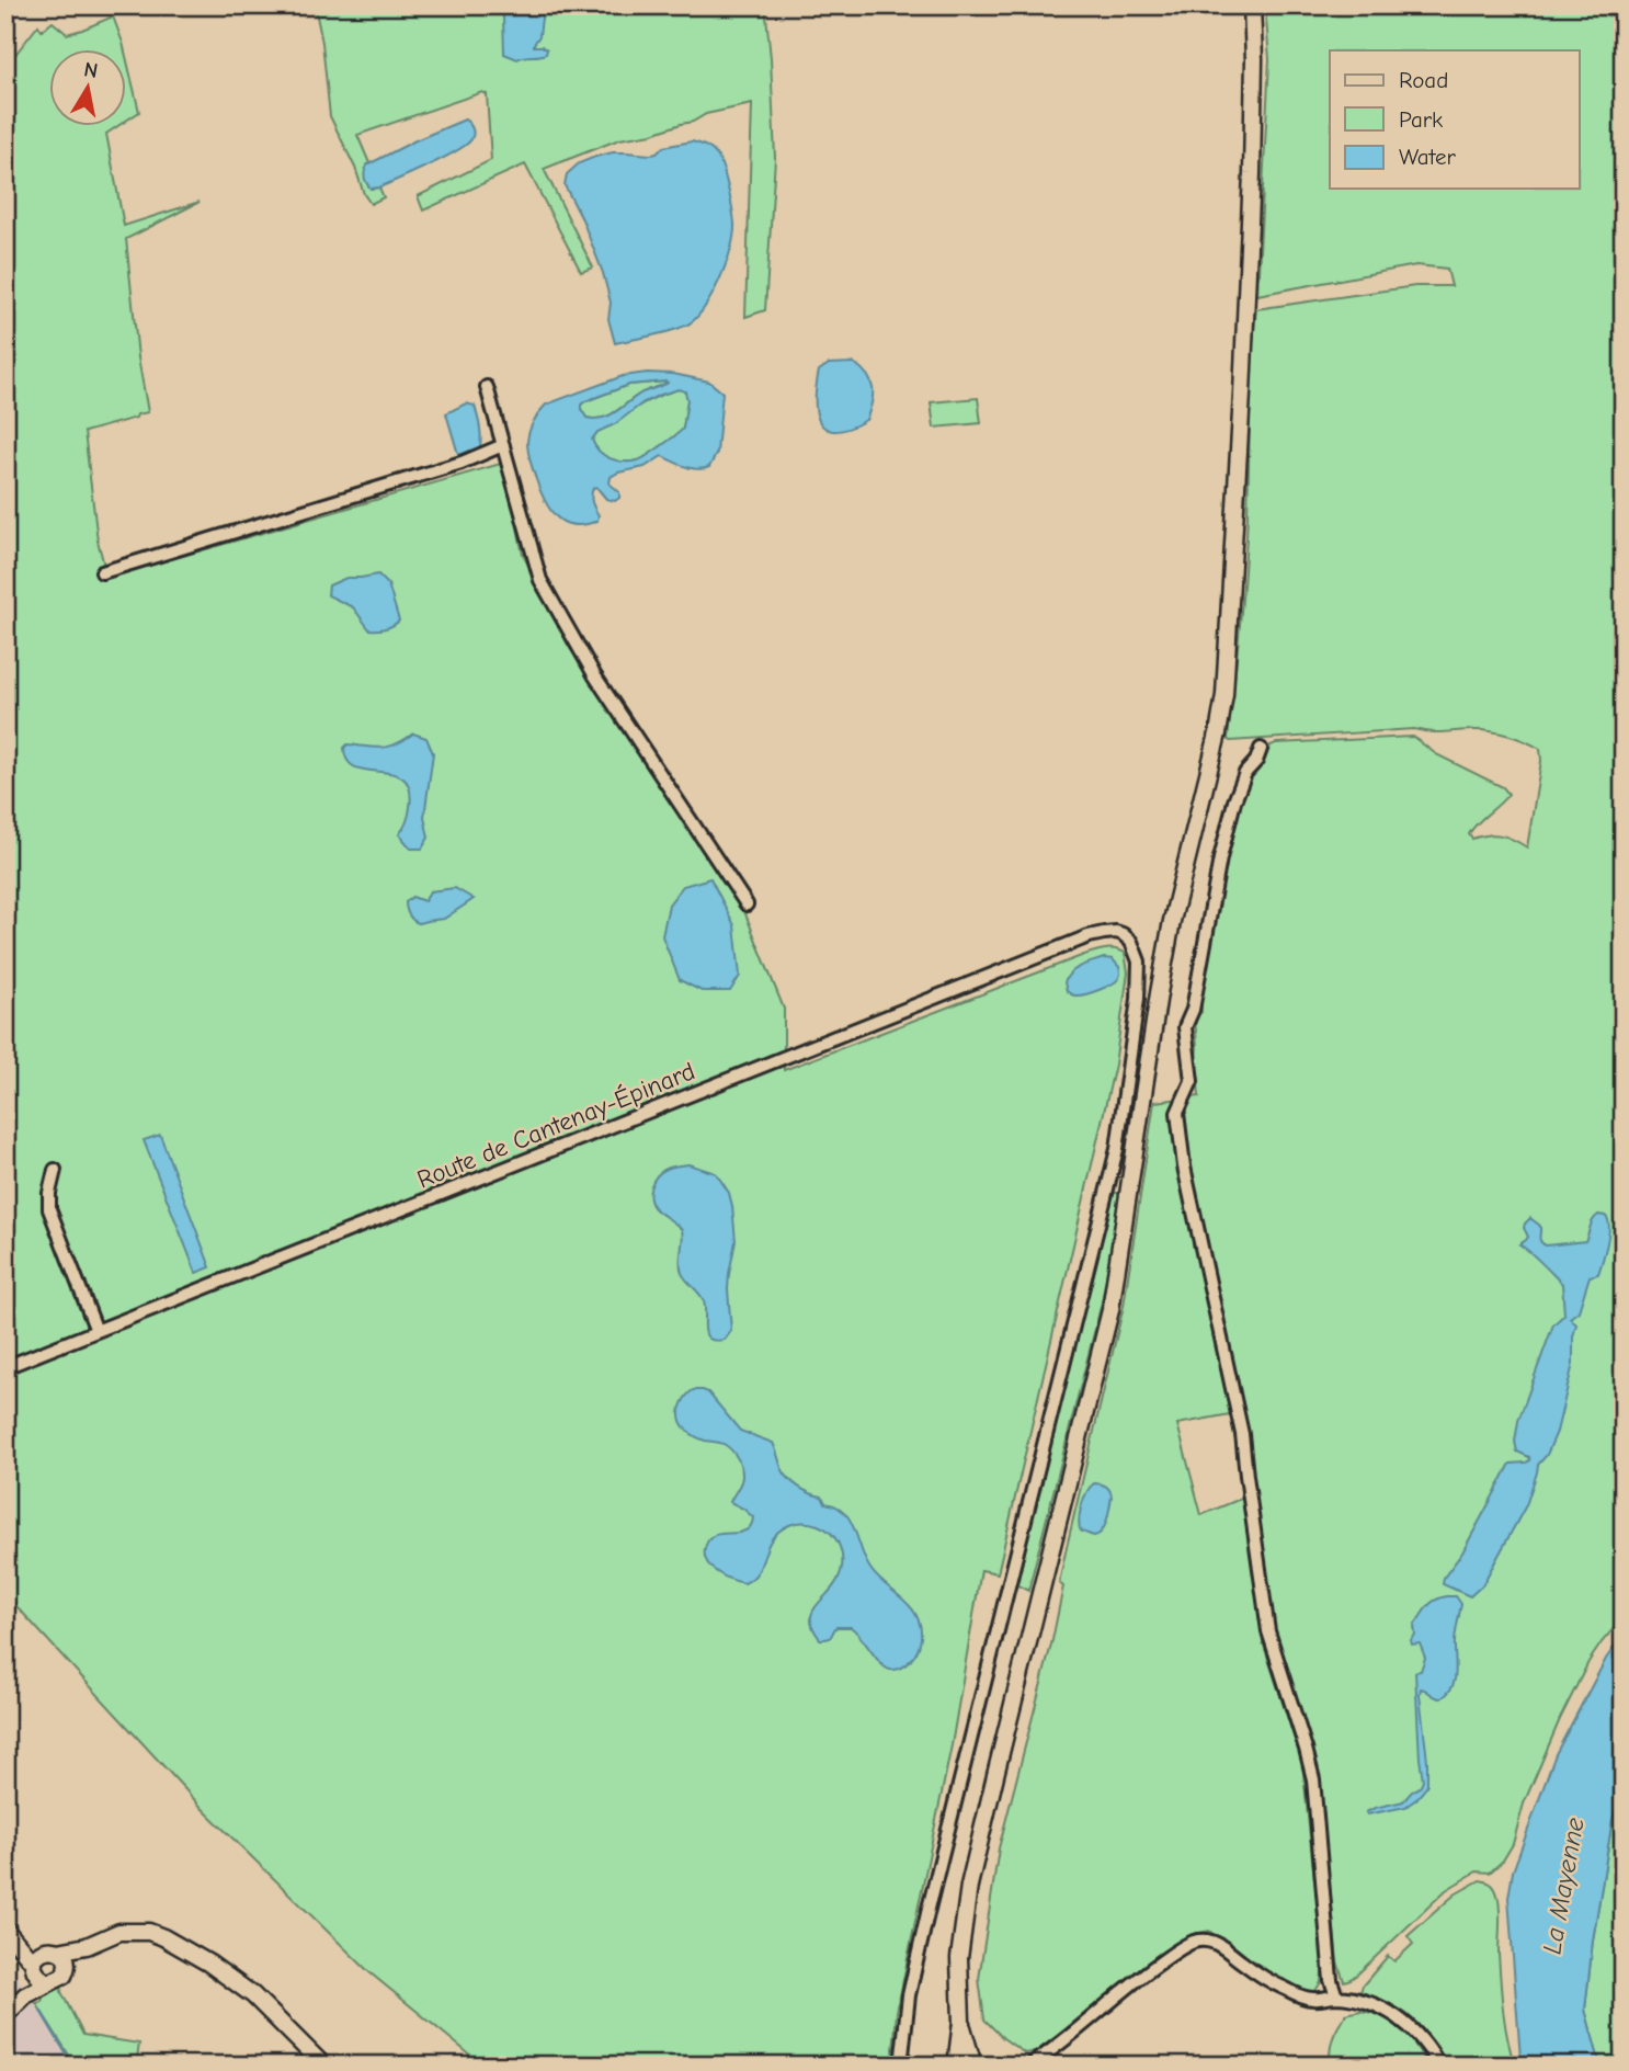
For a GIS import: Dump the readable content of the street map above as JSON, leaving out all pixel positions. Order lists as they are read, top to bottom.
{
  "streets": {
    "street": ["Route de Cantenay-Épinard"]
  },
  "water": ["La Mayenne"],
  "legend": ["Road", "Park", "Water"],
  "north": "top"
}
